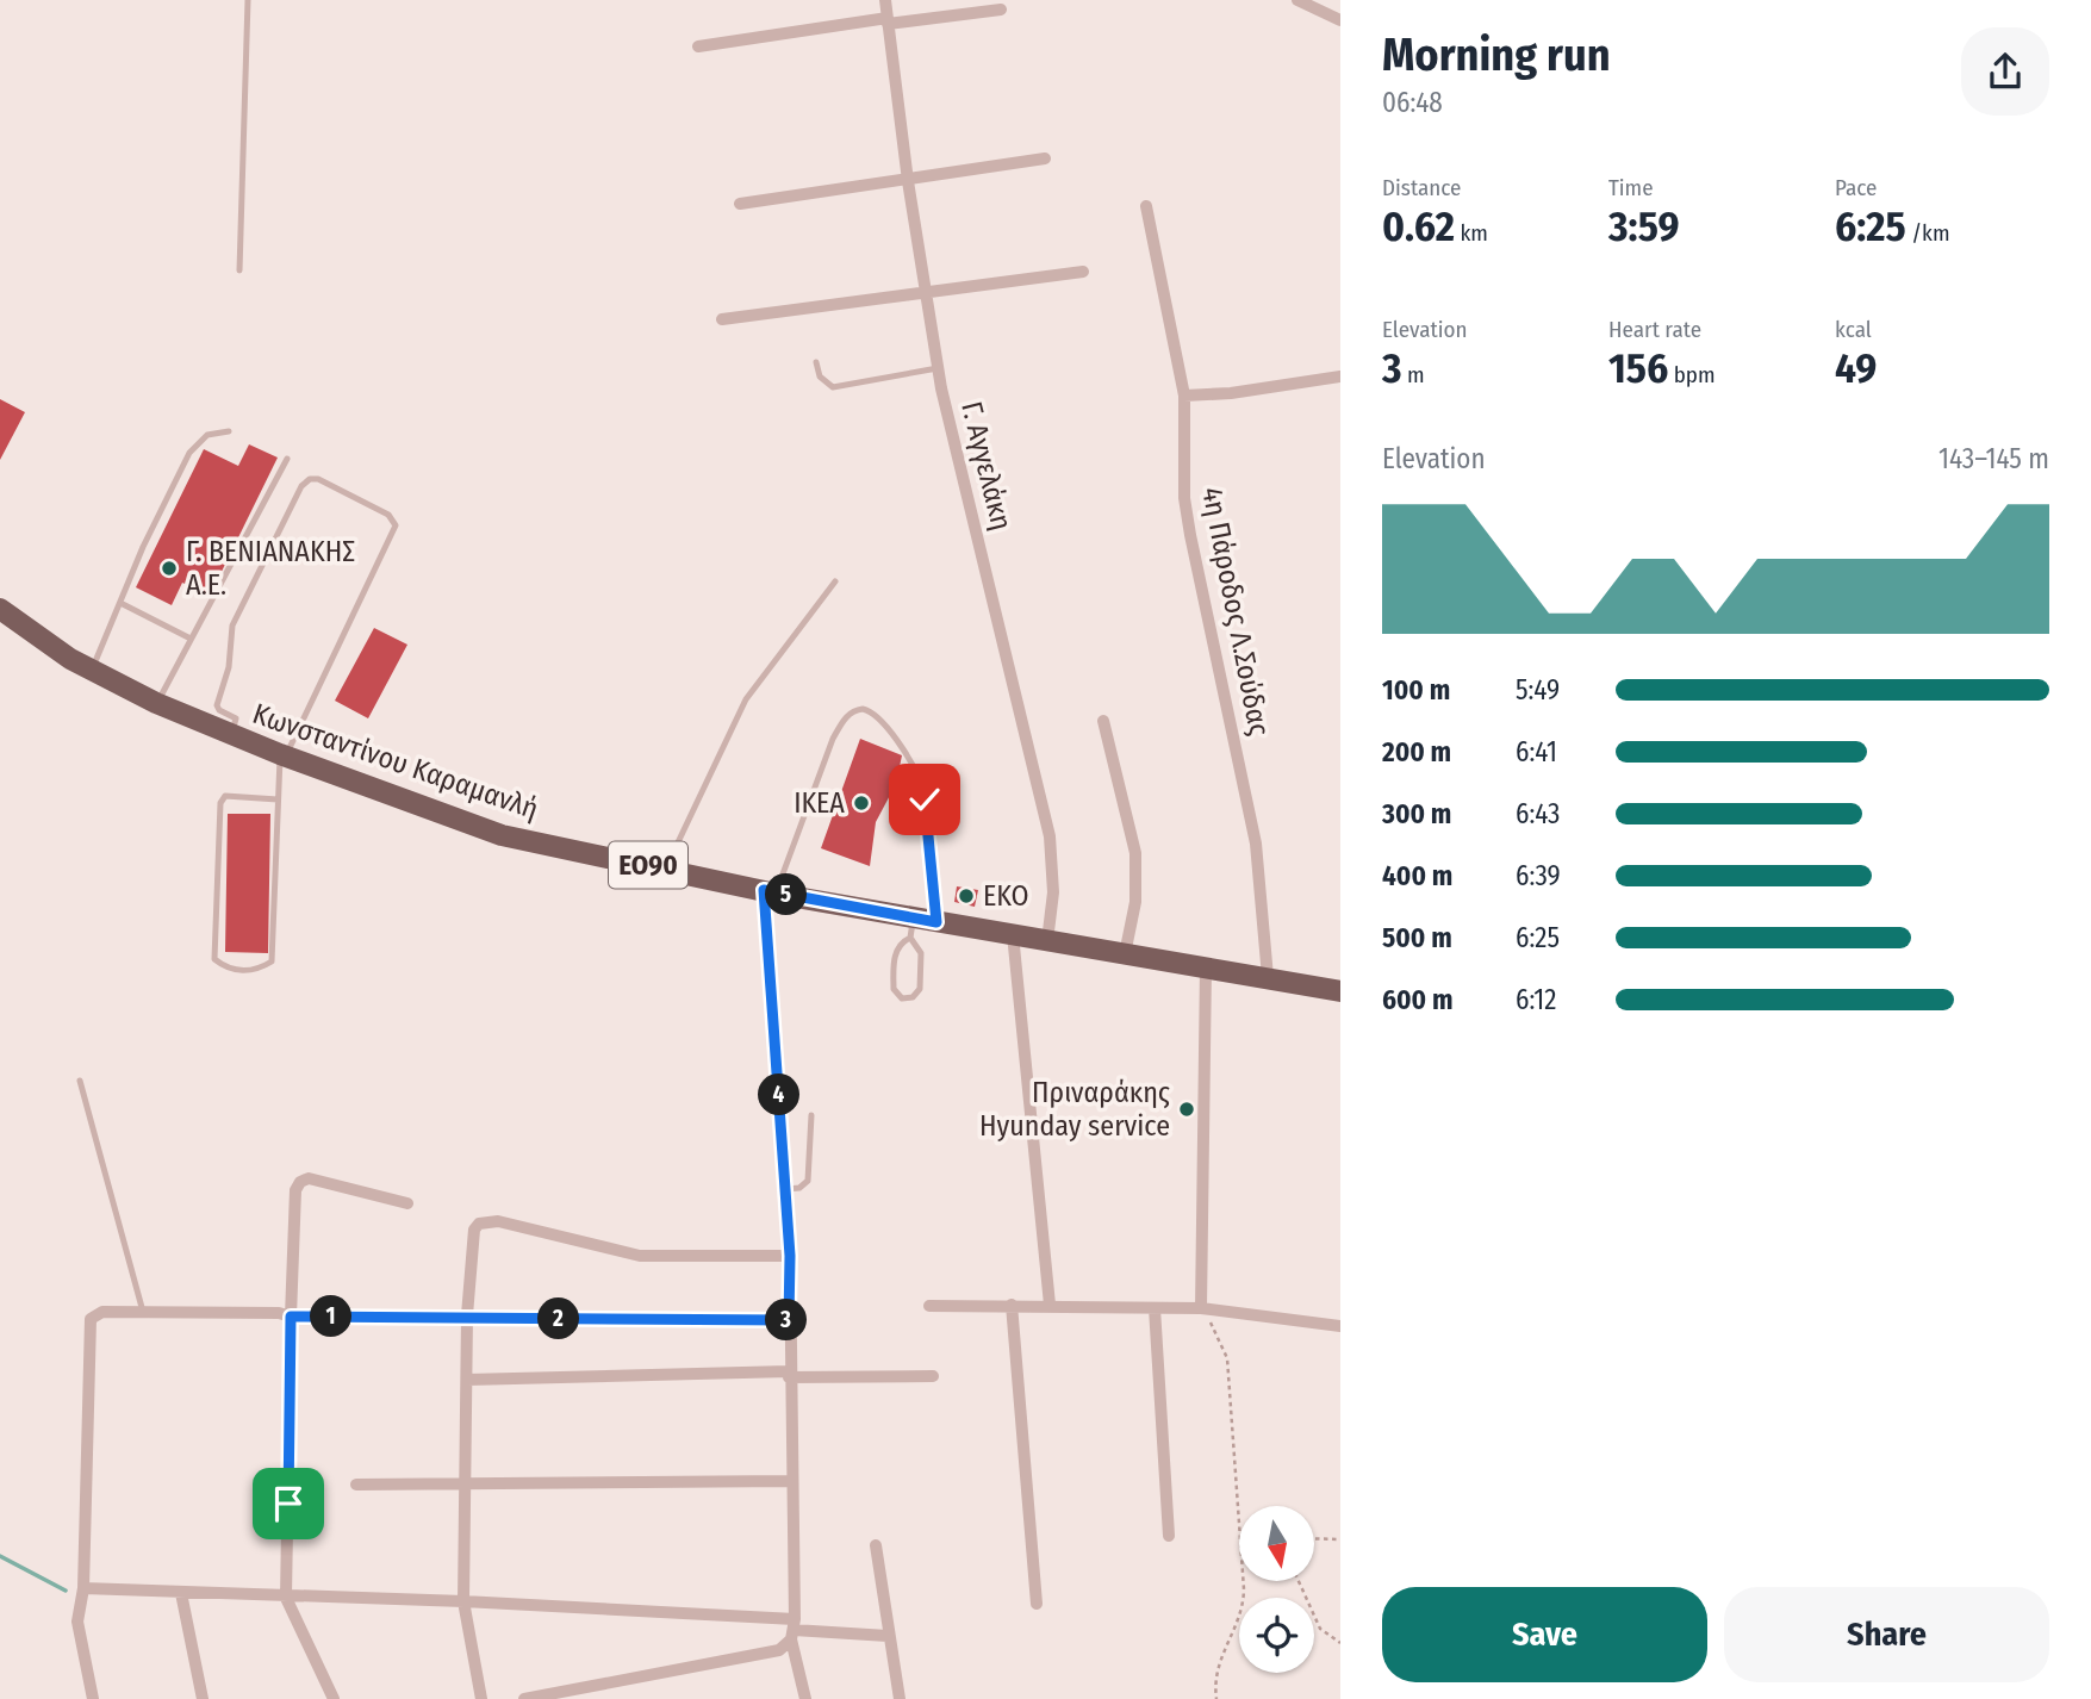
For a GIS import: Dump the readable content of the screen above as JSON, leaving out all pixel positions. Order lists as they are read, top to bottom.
{
  "streets": {
    "main road": ["Κωνσταντίνου Καραμανλή", "ΕΟ90"],
    "street": ["Γ. Αγγελάκη", "4η Πάροδος Λ.Σούδας"]
  },
  "crossings": [
    ["Γ. Αγγελάκη", "Κωνσταντίνου Καραμανλή"],
    ["4η Πάροδος Λ.Σούδας", "Κωνσταντίνου Καραμανλή"]
  ],
  "places": [
    "Γ. ΒΕΝΙΑΝΑΚΗΣ A.E.",
    "IKEA",
    "EKO",
    "Πριναράκης Hyunday service"
  ],
  "north": "bottom",
  "page": {
    "heading": ["Morning run", "06:48"],
    "stats": [
      ["Distance", "0.62 km"],
      ["Time", "3:59"],
      ["Pace", "6:25 /km"],
      ["Elevation", "3 m"],
      ["Heart rate", "156 bpm"],
      ["kcal", "49"]
    ],
    "chart": ["Elevation", "143–145 m"],
    "list": [
      {
        "name": "100 m",
        "note": "5:49"
      },
      {
        "name": "200 m",
        "note": "6:41"
      },
      {
        "name": "300 m",
        "note": "6:43"
      },
      {
        "name": "400 m",
        "note": "6:39"
      },
      {
        "name": "500 m",
        "note": "6:25"
      },
      {
        "name": "600 m",
        "note": "6:12"
      }
    ],
    "pins": [
      "5",
      "4",
      "1",
      "2",
      "3"
    ],
    "buttons": ["Save", "Share"]
  }
}
